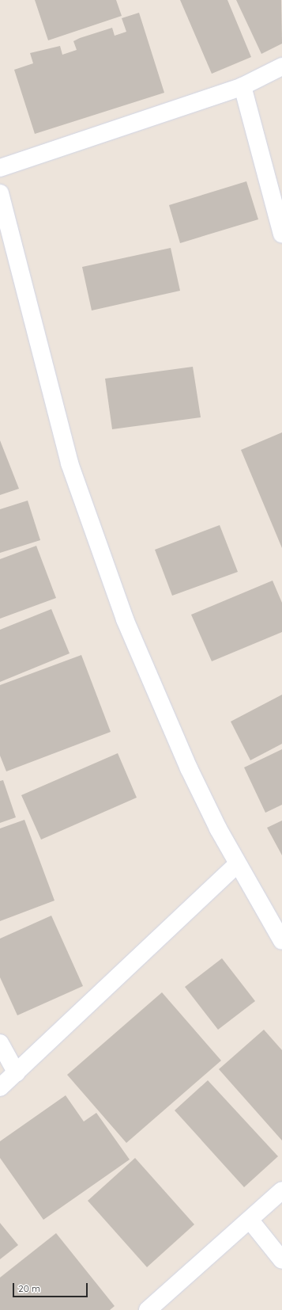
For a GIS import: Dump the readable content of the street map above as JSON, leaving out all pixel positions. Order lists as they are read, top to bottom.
{
  "scale_bar": "20 m"
}
